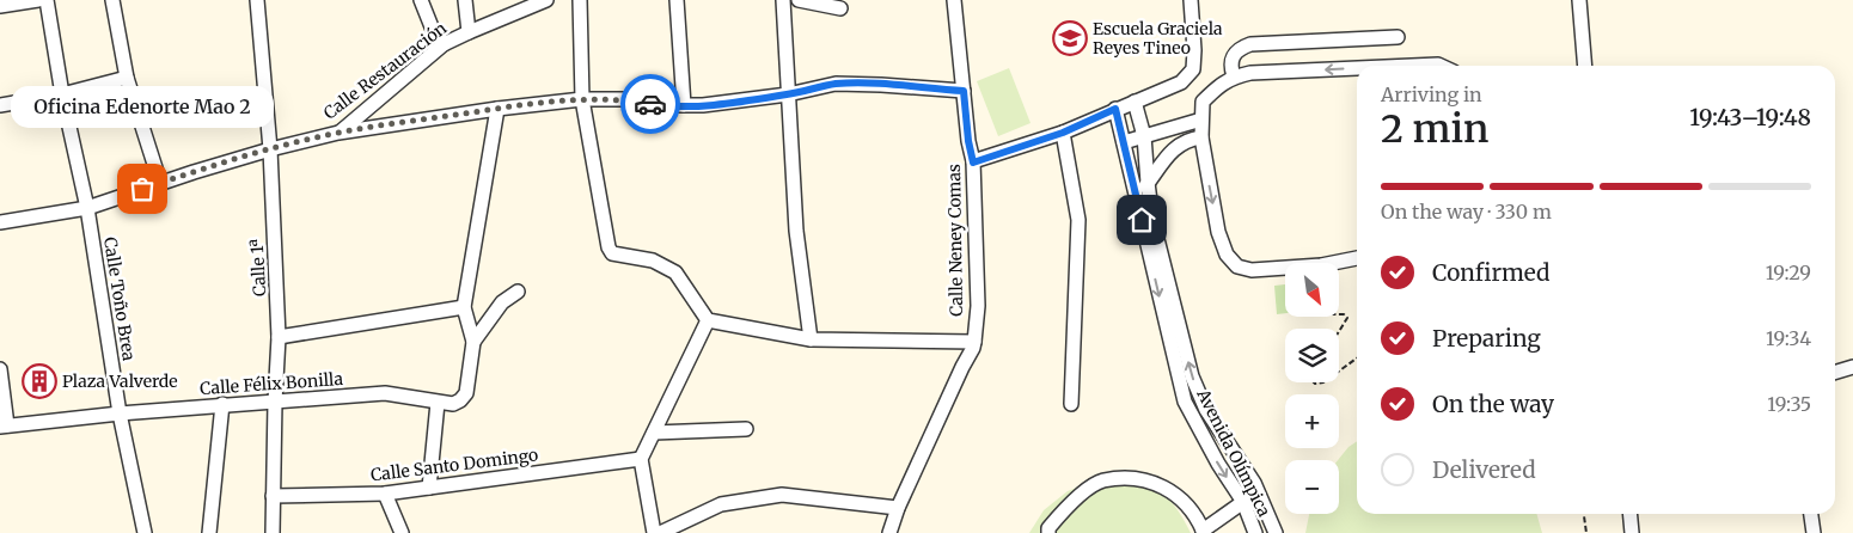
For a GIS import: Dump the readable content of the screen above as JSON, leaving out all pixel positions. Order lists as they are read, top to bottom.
{
  "streets": {
    "street": [
      "Calle Restauración",
      "Calle Neney Comas",
      "Calle 1ª",
      "Calle Toño Brea",
      "Calle Félix Bonilla",
      "Avenida Olímpica",
      "Calle Santo Domingo"
    ]
  },
  "crossings": [
    ["Calle Restauración", "Calle 1ª"],
    ["Calle Restauración", "Calle Toño Brea"],
    ["Calle 1ª", "Calle Félix Bonilla"],
    ["Calle 1ª", "Calle Santo Domingo"],
    ["Calle Toño Brea", "Calle Félix Bonilla"]
  ],
  "places": {
    "school or university": ["Escuela Graciela Reyes Tineo"],
    "other": ["Oficina Edenorte Mao 2"],
    "building": ["Plaza Valverde"]
  },
  "north": "bottom right",
  "page": {
    "heading": ["2 min", "Arriving in", "19:43–19:48"],
    "bubble": "Oficina Edenorte Mao 2",
    "bar": "On the way · 330 m",
    "list": [
      ["Confirmed", "19:29"],
      ["Preparing", "19:34"],
      ["On the way", "19:35"],
      "Delivered"
    ],
    "map_buttons": ["+", "−"]
  }
}
